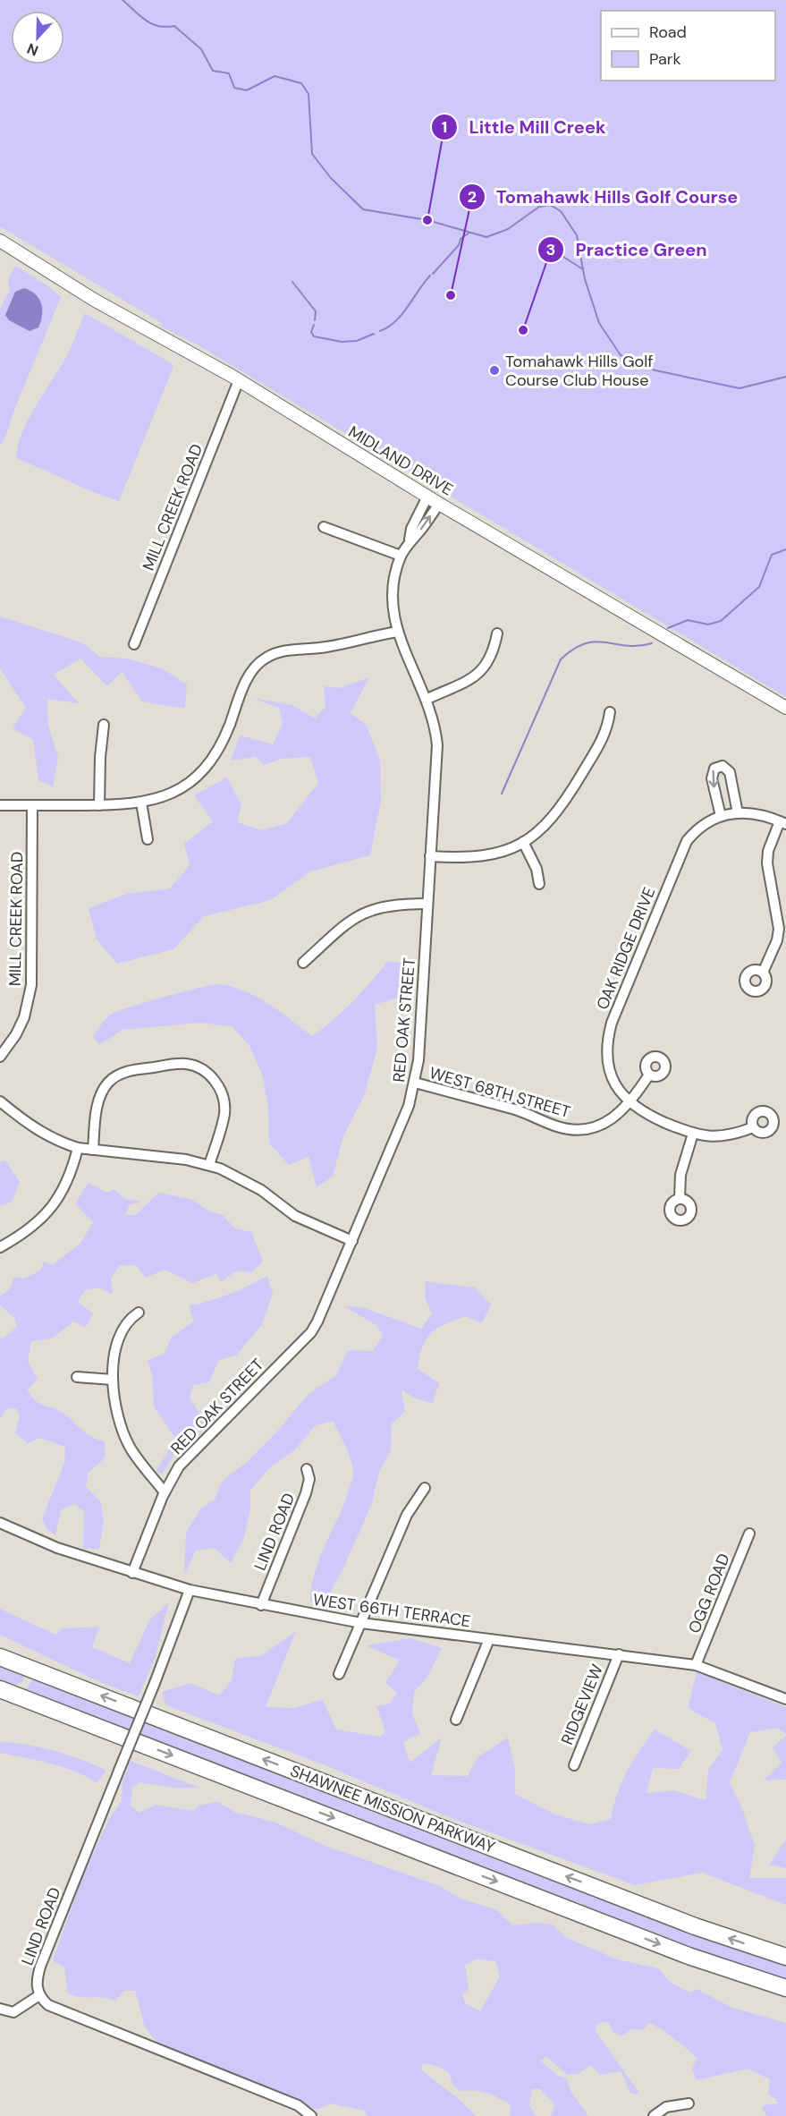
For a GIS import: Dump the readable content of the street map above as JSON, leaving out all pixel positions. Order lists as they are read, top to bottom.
{
  "streets": {
    "highway": ["SHAWNEE MISSION PARKWAY"],
    "main road": ["MIDLAND DRIVE"],
    "street": [
      "MILL CREEK ROAD",
      "OAK RIDGE DRIVE",
      "RED OAK STREET",
      "WEST 68TH STREET",
      "LIND ROAD",
      "OGG ROAD",
      "WEST 66TH TERRACE",
      "RIDGEVIEW"
    ]
  },
  "crossings": [
    ["MIDLAND DRIVE", "MILL CREEK ROAD"],
    ["MIDLAND DRIVE", "RED OAK STREET"],
    ["OAK RIDGE DRIVE", "WEST 68TH STREET"],
    ["RED OAK STREET", "WEST 68TH STREET"],
    ["RED OAK STREET", "WEST 66TH TERRACE"],
    ["LIND ROAD", "WEST 66TH TERRACE"],
    ["OGG ROAD", "WEST 66TH TERRACE"],
    ["WEST 66TH TERRACE", "RIDGEVIEW"]
  ],
  "places": [
    "Little Mill Creek",
    "Tomahawk Hills Golf Course",
    "Practice Green",
    "Tomahawk Hills Golf Course Club House"
  ],
  "legend": ["Road", "Park"],
  "north": "bottom"
}
